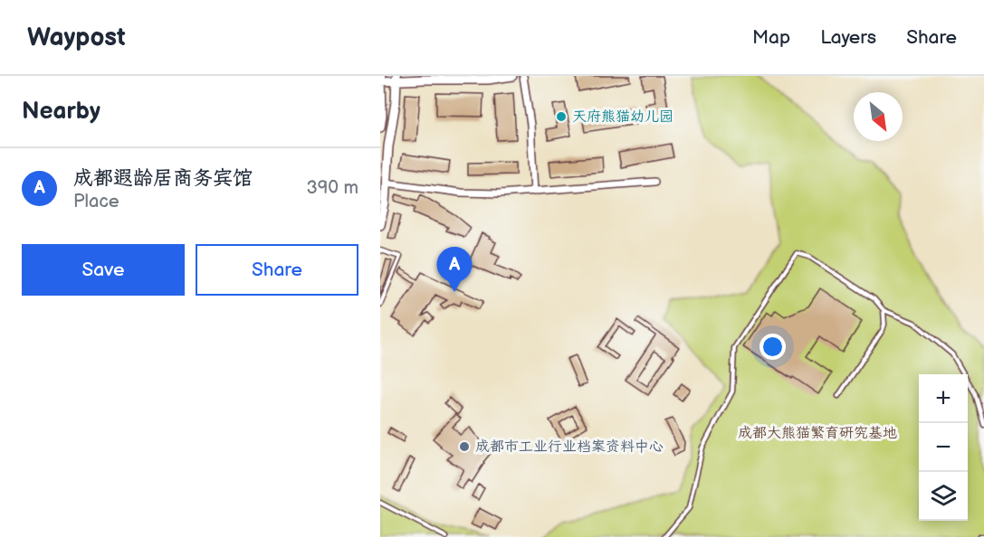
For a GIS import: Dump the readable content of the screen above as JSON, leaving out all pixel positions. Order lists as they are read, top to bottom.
{
  "parks": ["成都大熊猫繁育研究基地"],
  "places": ["天府熊猫幼儿园", "成都市工业行业档案资料中心"],
  "north": "bottom right",
  "page": {
    "header": "Waypost",
    "nav": ["Map", "Layers", "Share"],
    "heading": "Nearby",
    "list": [
      {
        "mark": "A",
        "name": "成都遐龄居商务宾馆",
        "note": "Place",
        "value": "390 m"
      }
    ],
    "buttons": ["Save", "Share"],
    "pins": "A",
    "map_buttons": ["+", "−"]
  }
}
